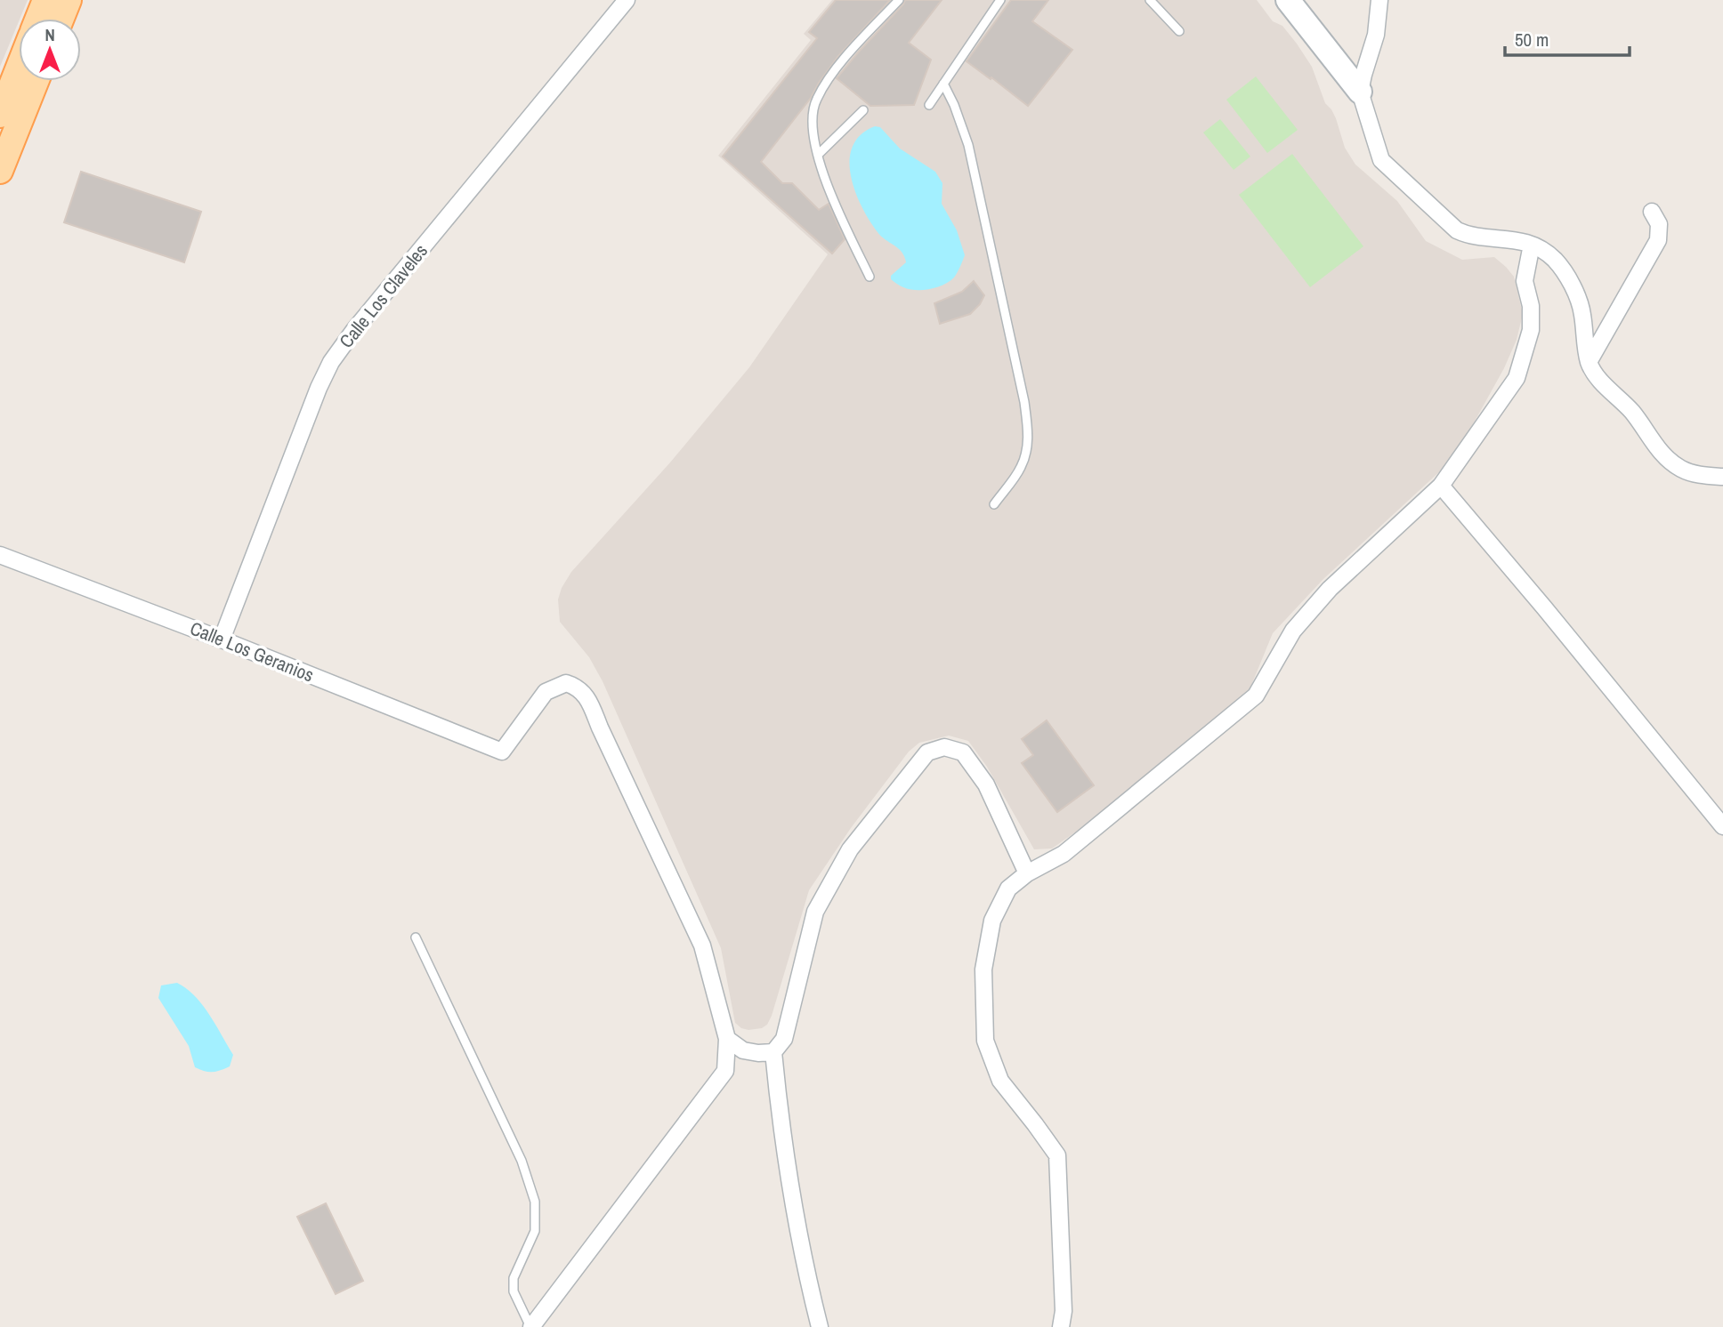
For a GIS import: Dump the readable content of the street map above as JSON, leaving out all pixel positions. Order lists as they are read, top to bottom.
{
  "streets": {
    "street": ["Calle Los Claveles", "Calle Los Geranios"]
  },
  "crossings": [
    ["Calle Los Claveles", "Calle Los Geranios"]
  ],
  "scale_bar": "50 m",
  "north": "top"
}
